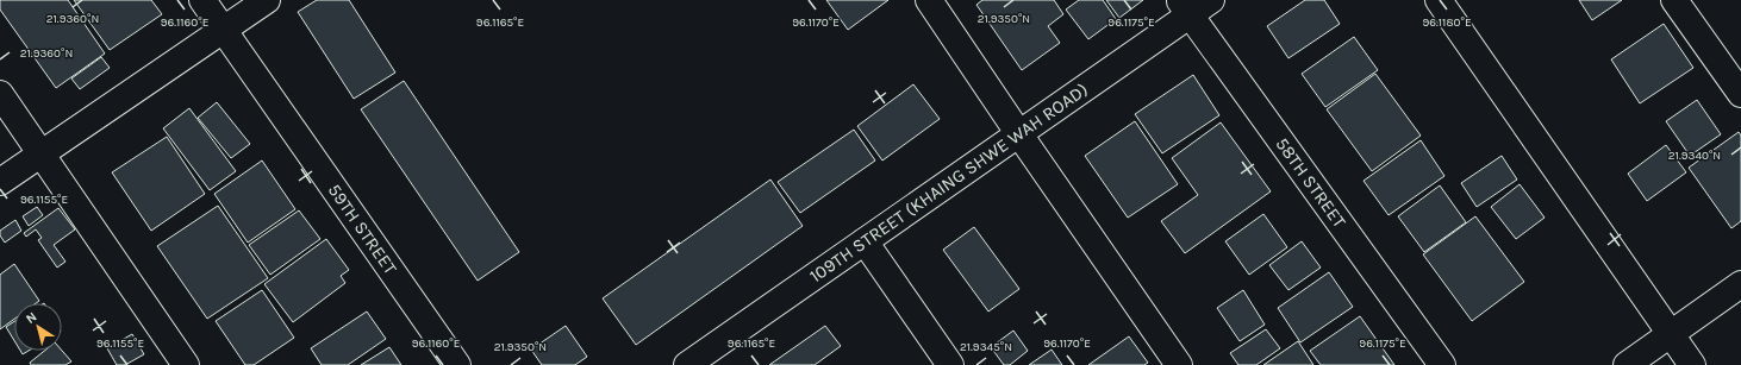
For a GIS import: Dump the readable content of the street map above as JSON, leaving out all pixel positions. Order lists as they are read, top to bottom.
{
  "streets": {
    "street": ["109TH STREET (KHAING SHWE WAH ROAD)", "58TH STREET", "59TH STREET"]
  },
  "crossings": [
    ["109TH STREET (KHAING SHWE WAH ROAD)", "58TH STREET"]
  ],
  "north": "top left",
  "coordinates": [
    "21.9360°N",
    "21.9350°N",
    "96.1160°E",
    "96.1165°E",
    "96.1170°E",
    "96.1175°E",
    "96.1180°E",
    "21.9340°N",
    "96.1155°E",
    "21.9345°N"
  ]
}
